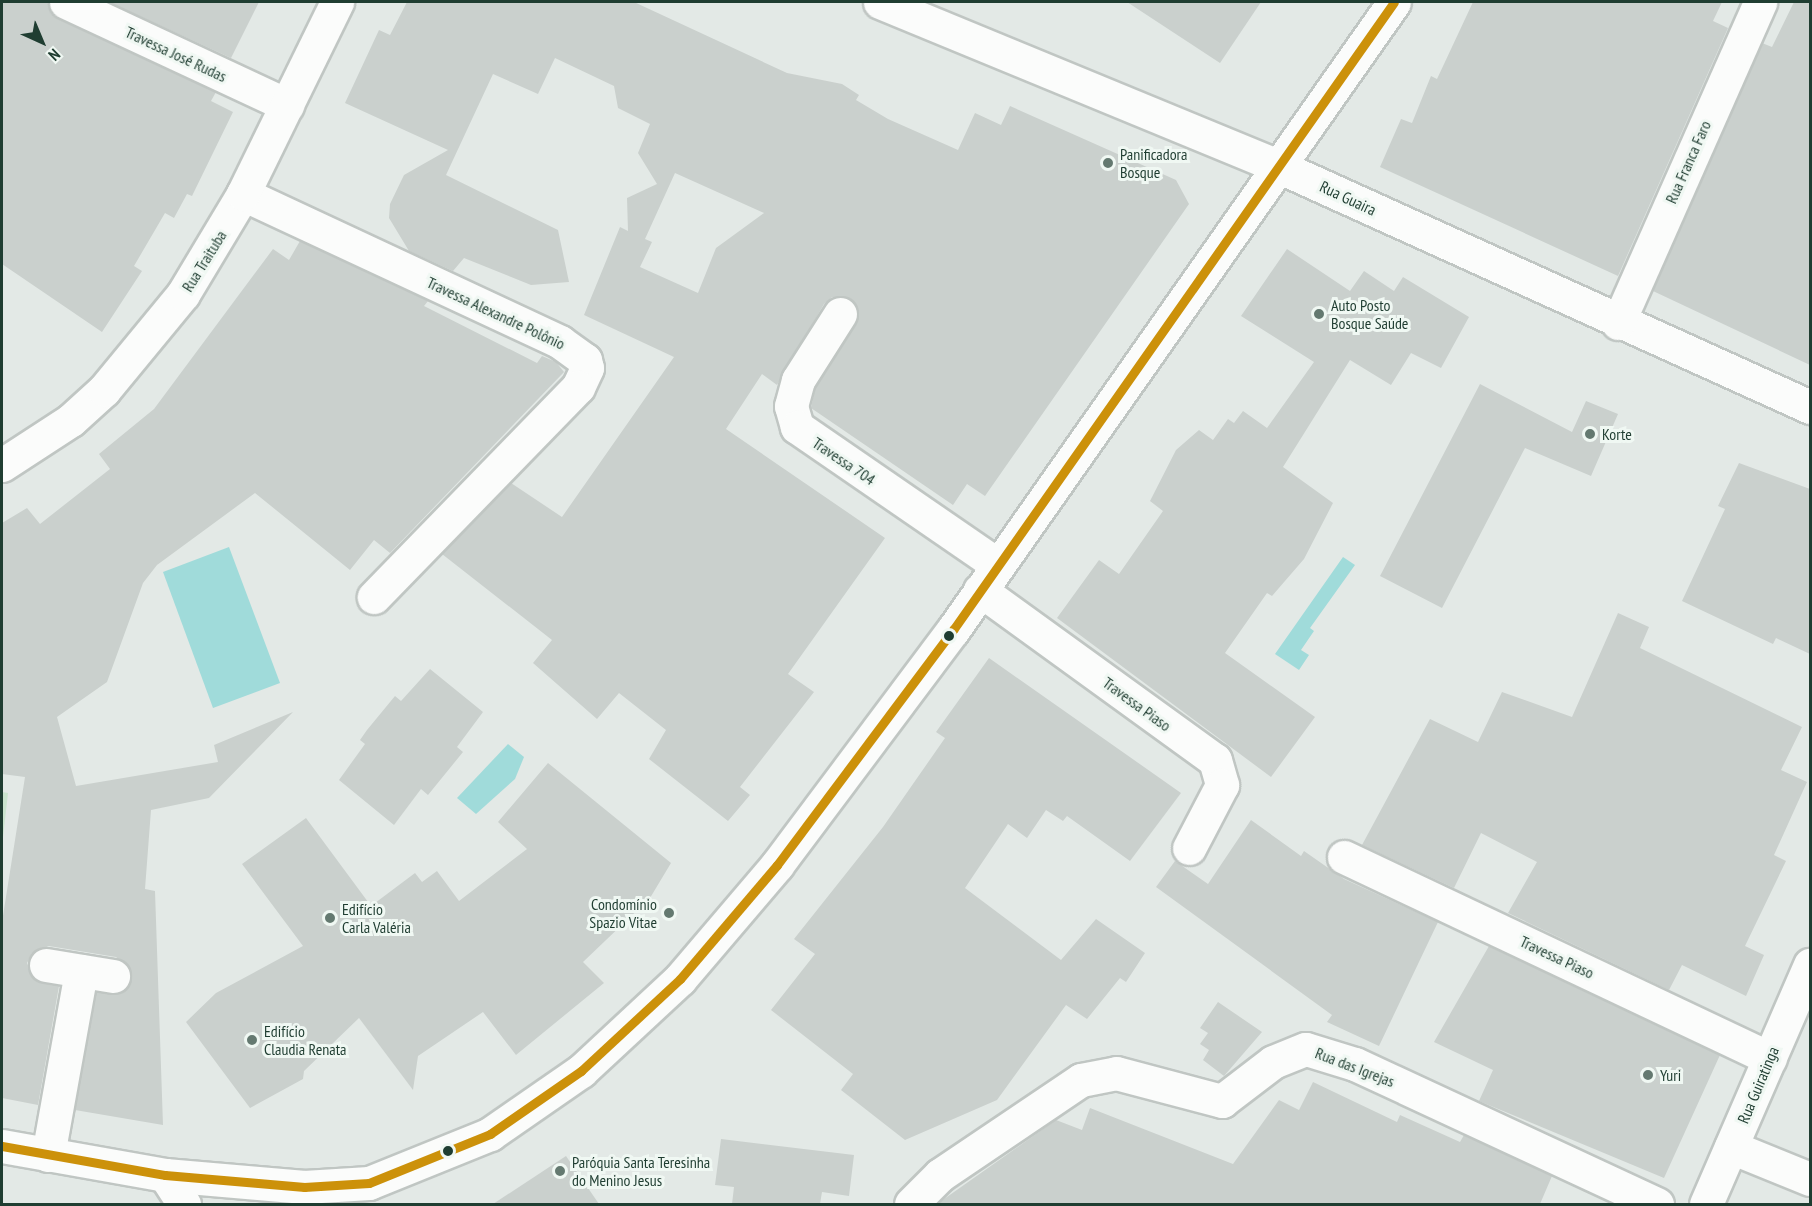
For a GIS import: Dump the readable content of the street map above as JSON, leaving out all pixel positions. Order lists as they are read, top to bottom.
{
  "streets": {
    "street": [
      "Travessa José Rudas",
      "Rua Franca Faro",
      "Rua Guaira",
      "Rua Traituba",
      "Travessa Alexandre Polônio",
      "Travessa 704",
      "Travessa Piaso",
      "Rua das Igrejas",
      "Rua Guiratinga"
    ]
  },
  "crossings": [
    ["Travessa José Rudas", "Rua Traituba"],
    ["Rua Franca Faro", "Rua Guaira"],
    ["Rua Traituba", "Travessa Alexandre Polônio"],
    ["Travessa 704", "Travessa Piaso"],
    ["Travessa Piaso", "Rua Guiratinga"]
  ],
  "places": [
    "Panificadora Bosque",
    "Auto Posto Bosque Saúde",
    "Korte",
    "Condomínio Spazio Vitae",
    "Edifício Carla Valéria",
    "Edifício Claudia Renata",
    "Yuri",
    "Paróquia Santa Teresinha do Menino Jesus"
  ],
  "north": "bottom right"
}
